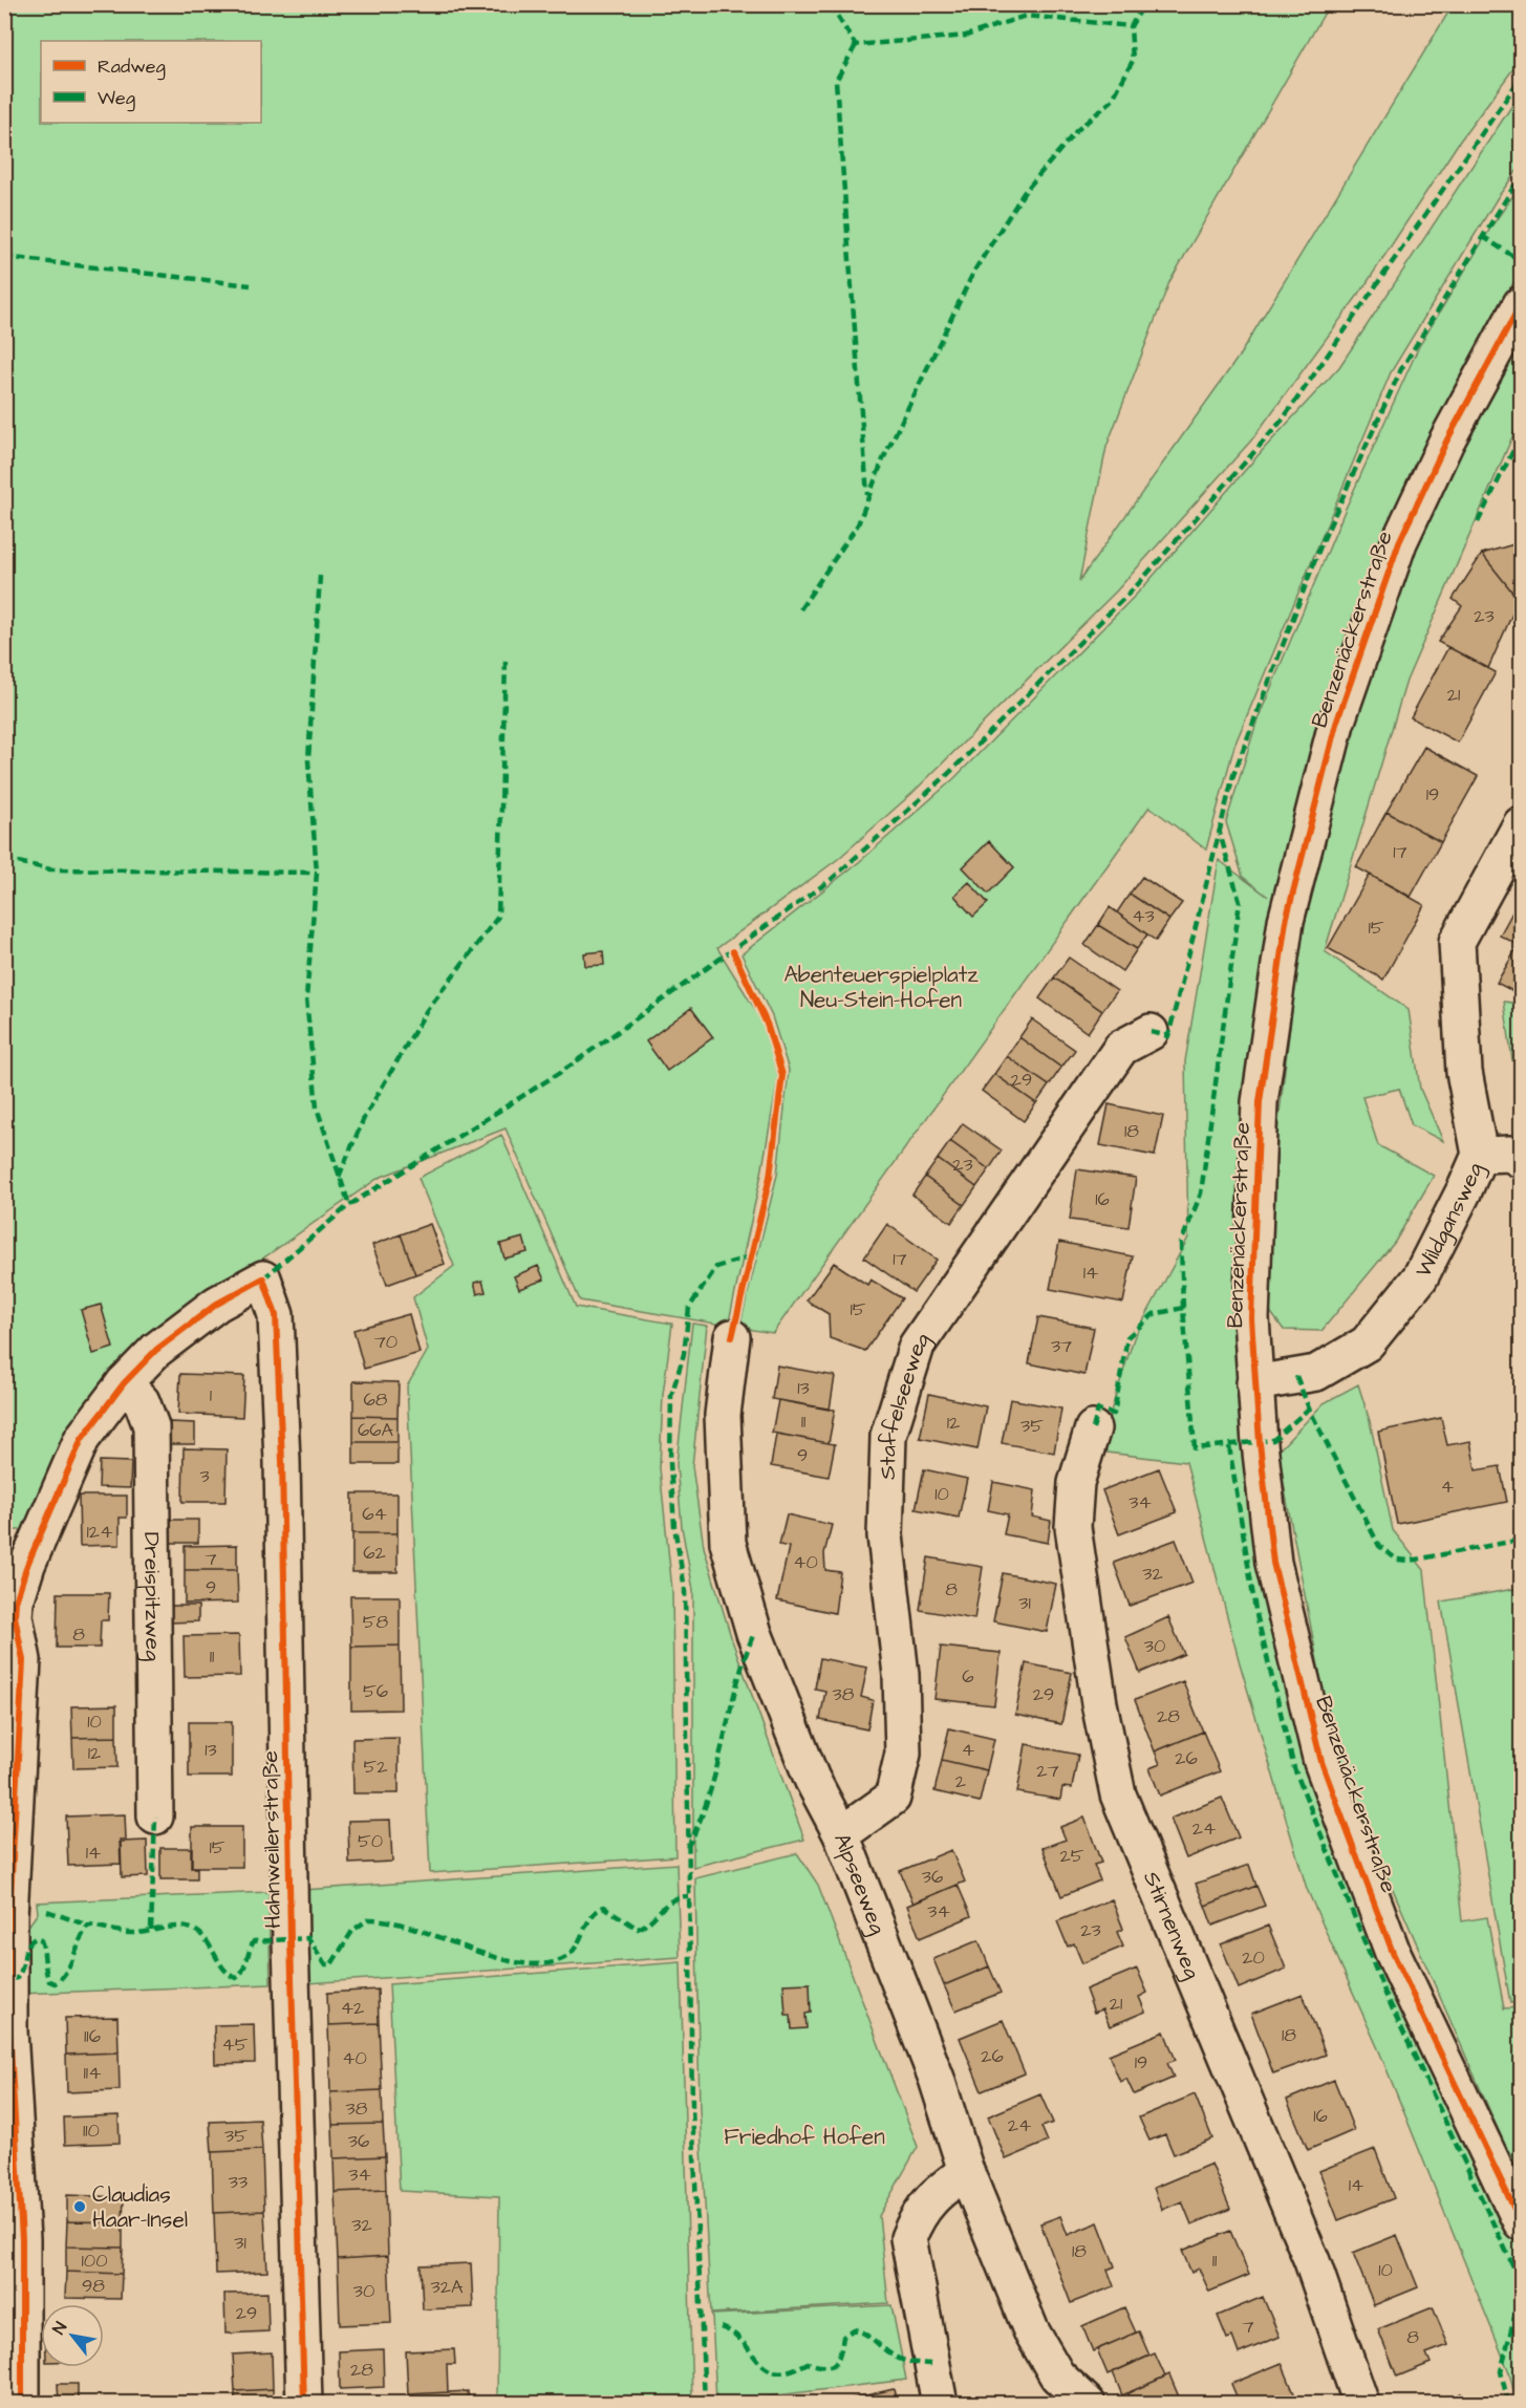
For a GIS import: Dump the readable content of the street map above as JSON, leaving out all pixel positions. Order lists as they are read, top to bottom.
{
  "streets": {
    "street": [
      "Benzenäckerstraße",
      "Wildgansweg",
      "Staffelseeweg",
      "Dreispitzweg",
      "Hahnweilerstraße",
      "Alpseeweg",
      "Stirnenweg"
    ]
  },
  "crossings": [
    ["Benzenäckerstraße", "Wildgansweg"],
    ["Staffelseeweg", "Alpseeweg"],
    ["Dreispitzweg", "Hahnweilerstraße"]
  ],
  "parks": ["Abenteuerspielplatz Neu-Stein-Hofen", "Friedhof Hofen"],
  "places": ["Claudias Haar-Insel"],
  "house_numbers": [
    "23",
    "21",
    "19",
    "17",
    "43",
    "15",
    "29",
    "18",
    "23",
    "16",
    "17",
    "14",
    "15",
    "70",
    "37",
    "13",
    "1",
    "68",
    "11",
    "12",
    "35",
    "66A",
    "9",
    "3",
    "4",
    "10",
    "34",
    "64",
    "124",
    "62",
    "7",
    "40",
    "32",
    "9",
    "8",
    "31",
    "58",
    "8",
    "30",
    "11",
    "6",
    "56",
    "38",
    "29",
    "28",
    "10",
    "13",
    "4",
    "12",
    "26",
    "52",
    "27",
    "2",
    "24",
    "50",
    "15",
    "14",
    "25",
    "36",
    "34",
    "23",
    "20",
    "21",
    "42",
    "18",
    "116",
    "45",
    "26",
    "40",
    "19",
    "114",
    "38",
    "16",
    "24",
    "110",
    "35",
    "36",
    "34",
    "33",
    "14",
    "32",
    "31",
    "18",
    "100",
    "11",
    "10",
    "98",
    "32A",
    "30",
    "29",
    "7",
    "8",
    "28"
  ],
  "legend": ["Radweg", "Weg"],
  "north": "top left"
}
